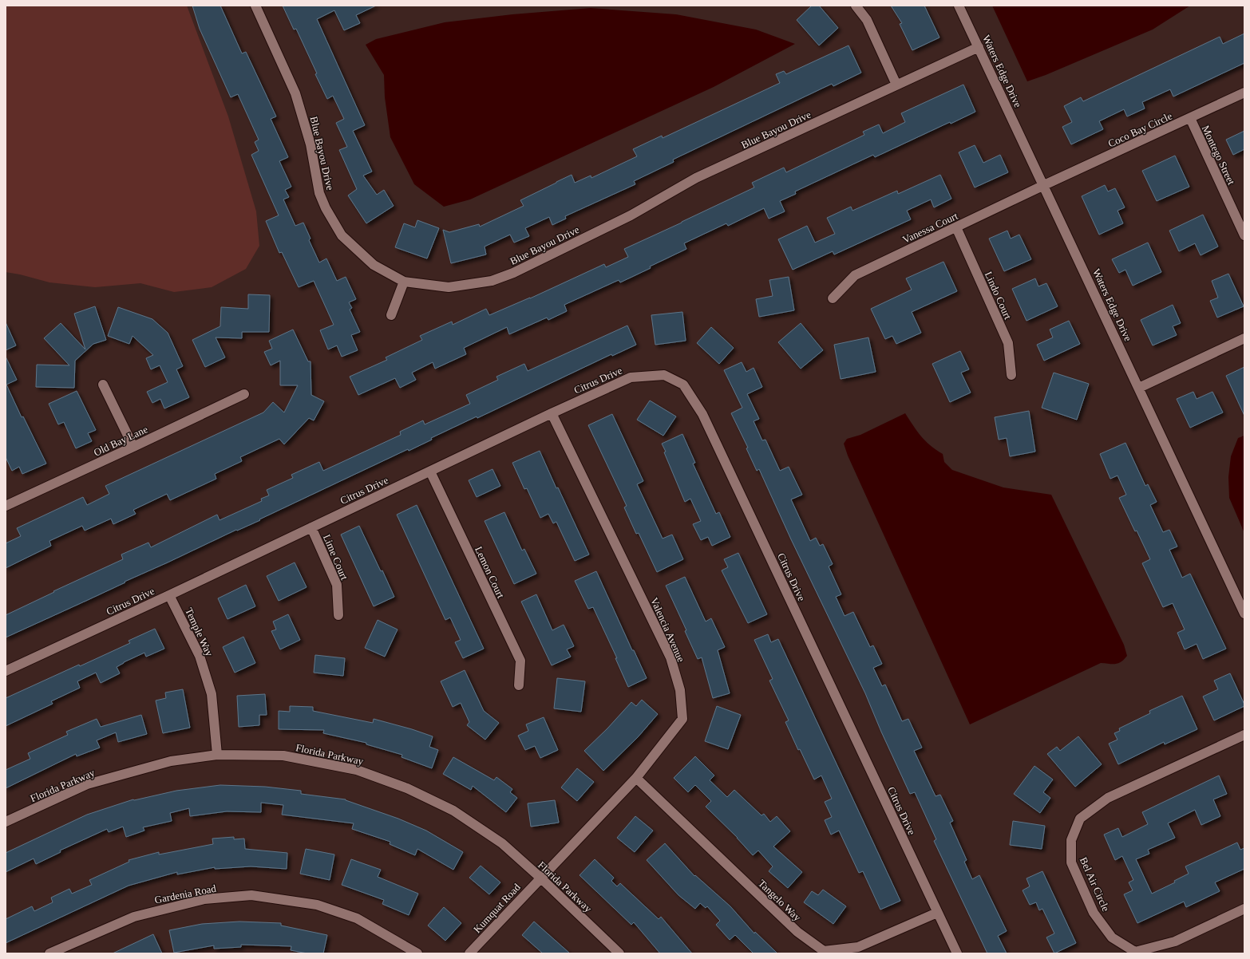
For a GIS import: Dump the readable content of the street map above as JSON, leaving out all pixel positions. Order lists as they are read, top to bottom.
{
  "streets": {
    "street": [
      "Waters Edge Drive",
      "Blue Bayou Drive",
      "Coco Bay Circle",
      "Montego Street",
      "Vanessa Court",
      "Lindo Court",
      "Citrus Drive",
      "Old Bay Lane",
      "Lime Court",
      "Lemon Court",
      "Valencia Avenue",
      "Temple Way",
      "Florida Parkway",
      "Bel Air Circle",
      "Gardenia Road",
      "Tangelo Way",
      "Kumquat Road"
    ]
  },
  "crossings": [
    ["Waters Edge Drive", "Blue Bayou Drive"],
    ["Waters Edge Drive", "Coco Bay Circle"],
    ["Waters Edge Drive", "Vanessa Court"],
    ["Coco Bay Circle", "Montego Street"],
    ["Coco Bay Circle", "Vanessa Court"],
    ["Vanessa Court", "Lindo Court"],
    ["Citrus Drive", "Lime Court"],
    ["Citrus Drive", "Lemon Court"],
    ["Citrus Drive", "Valencia Avenue"],
    ["Citrus Drive", "Temple Way"],
    ["Citrus Drive", "Tangelo Way"],
    ["Valencia Avenue", "Florida Parkway"],
    ["Valencia Avenue", "Tangelo Way"],
    ["Valencia Avenue", "Kumquat Road"],
    ["Temple Way", "Florida Parkway"],
    ["Florida Parkway", "Kumquat Road"]
  ]
}
